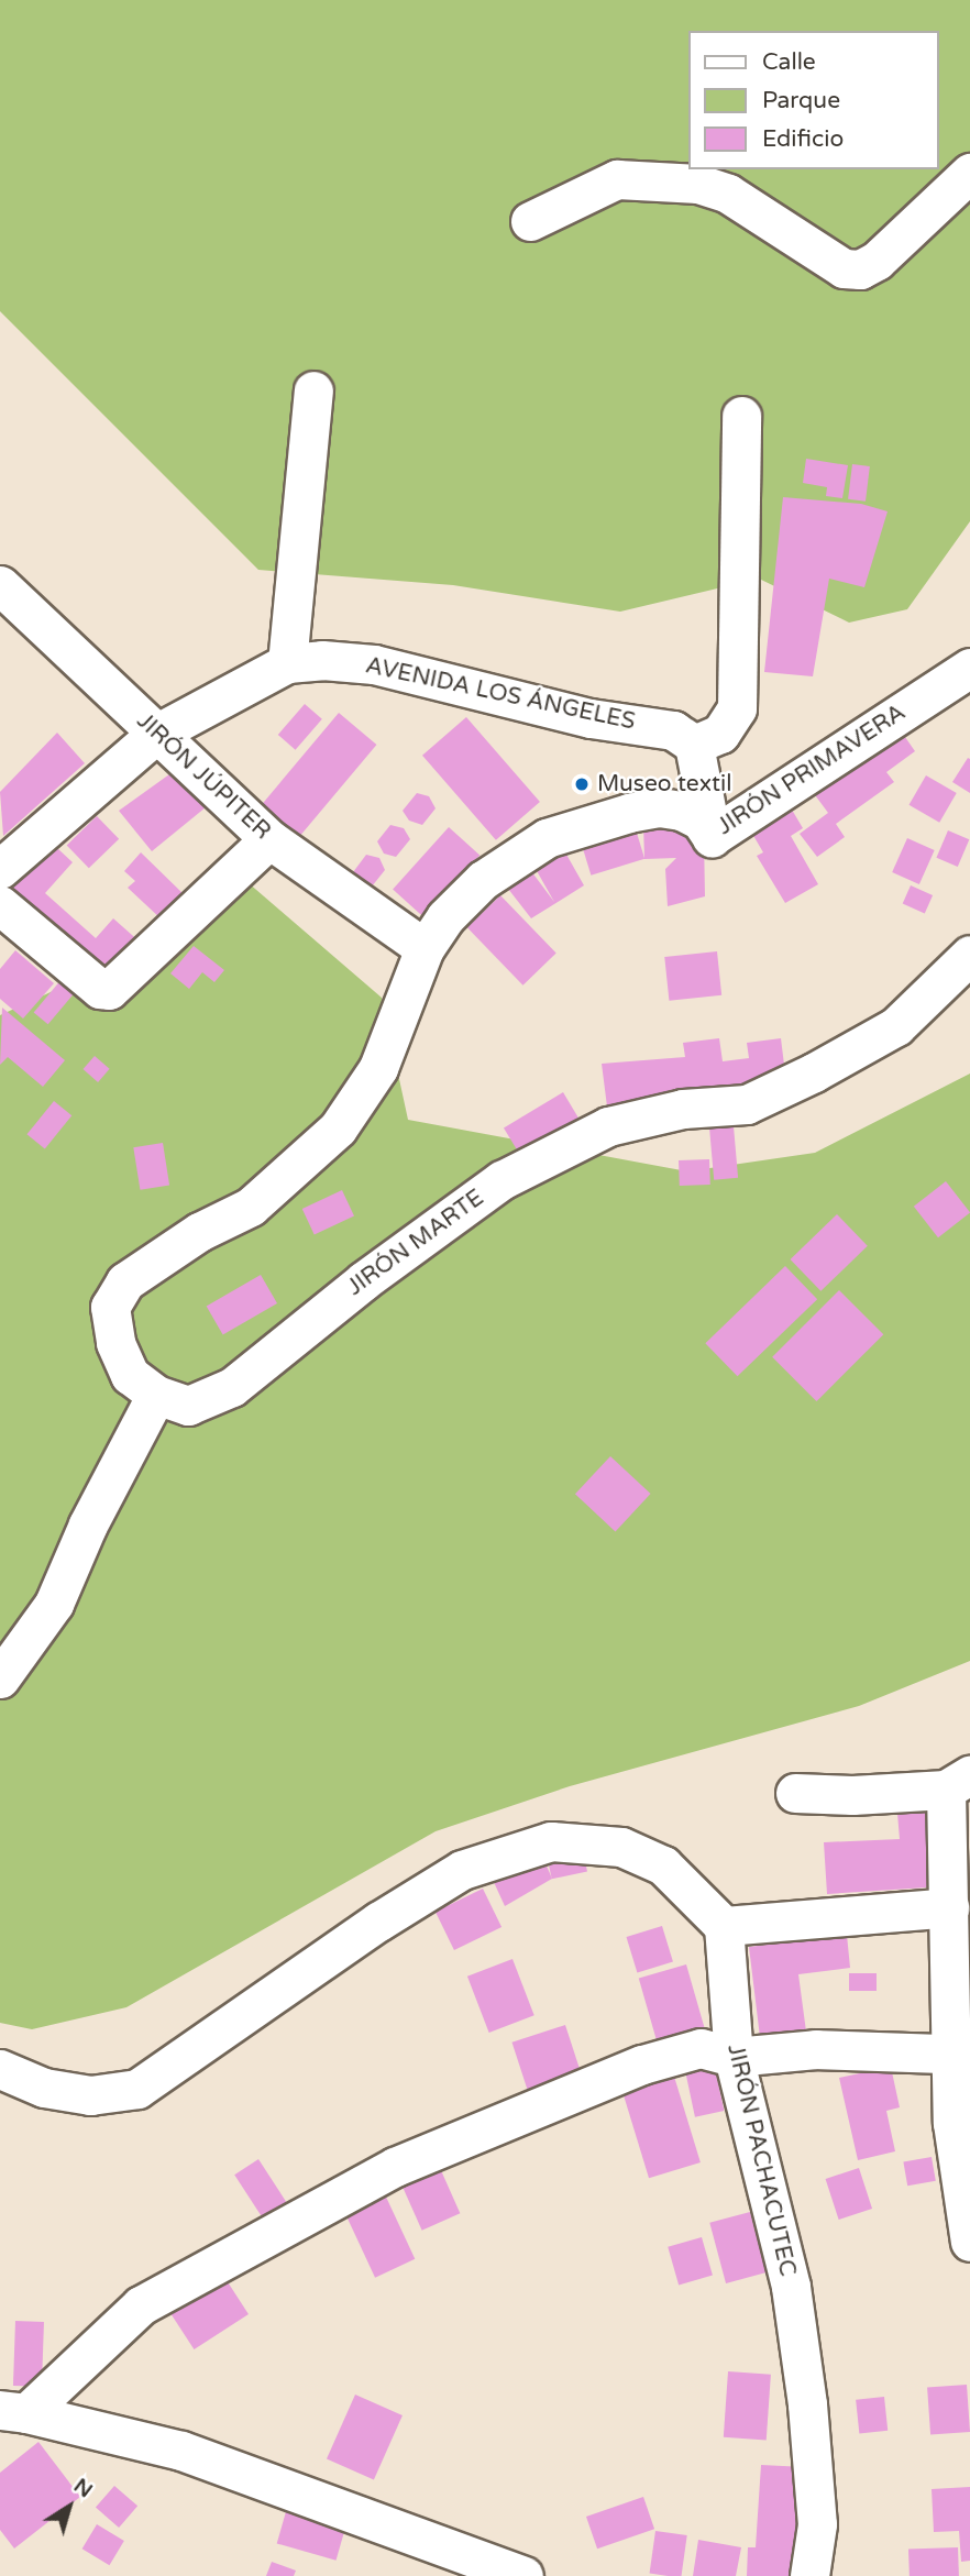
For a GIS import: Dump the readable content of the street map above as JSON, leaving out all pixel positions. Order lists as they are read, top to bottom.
{
  "streets": {
    "street": [
      "AVENIDA LOS ÁNGELES",
      "JIRÓN PRIMAVERA",
      "JIRÓN JÚPITER",
      "JIRÓN MARTE",
      "JIRÓN PACHACUTEC"
    ]
  },
  "crossings": [
    ["AVENIDA LOS ÁNGELES", "JIRÓN JÚPITER"],
    ["JIRÓN PRIMAVERA", "JIRÓN JÚPITER"],
    ["JIRÓN PRIMAVERA", "JIRÓN MARTE"]
  ],
  "places": ["Museo textil"],
  "legend": ["Calle", "Parque", "Edificio"],
  "north": "top right"
}
